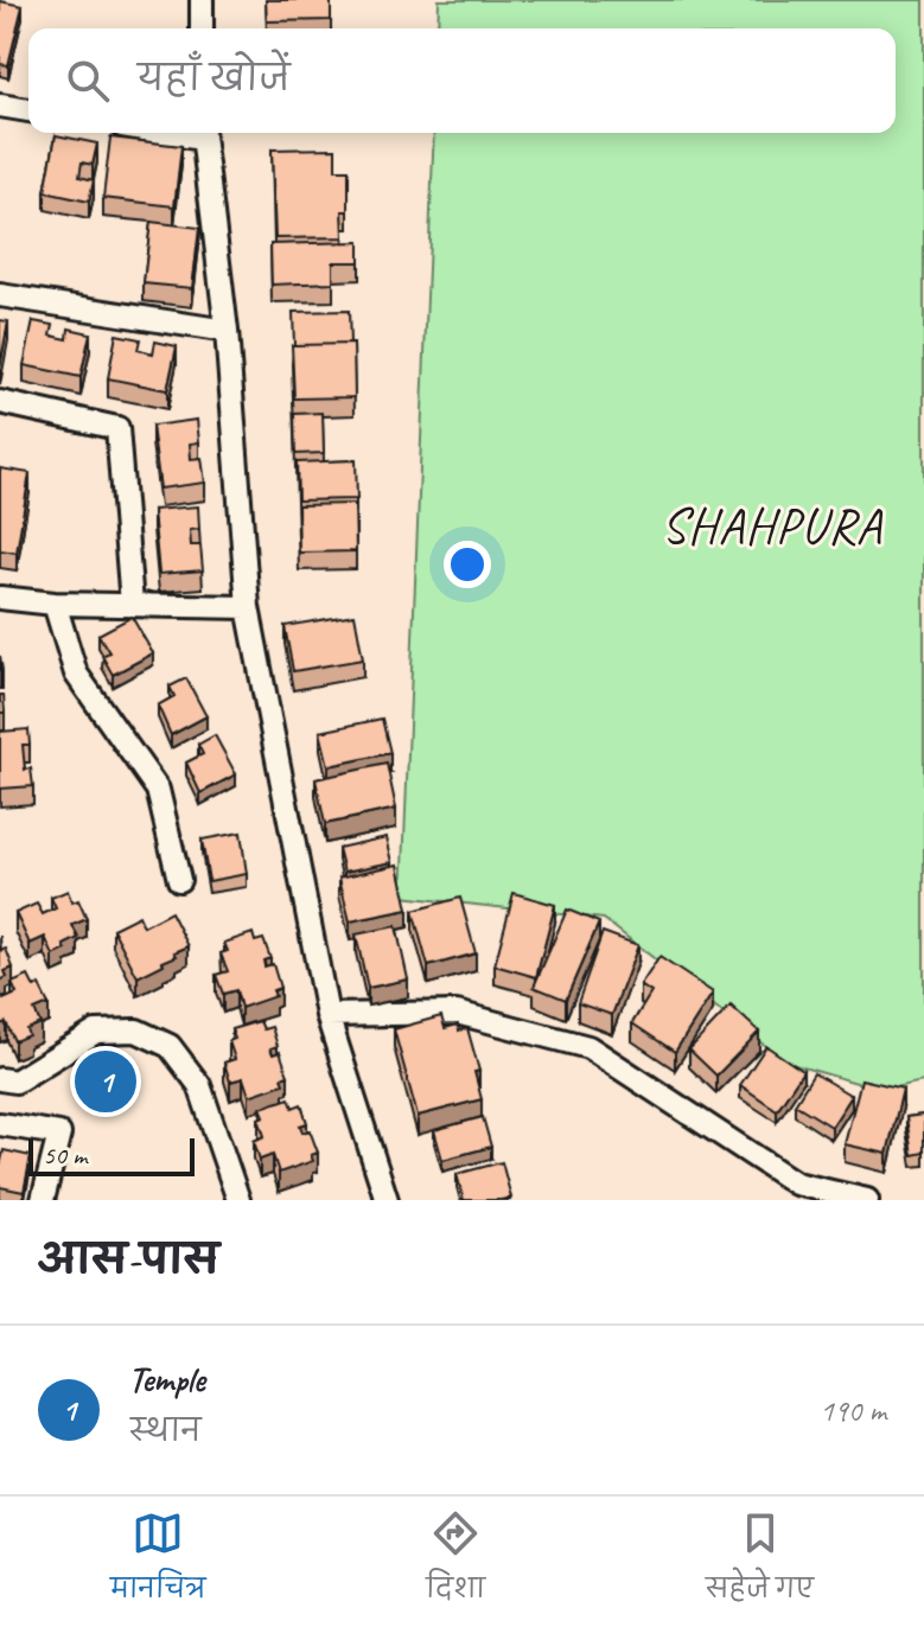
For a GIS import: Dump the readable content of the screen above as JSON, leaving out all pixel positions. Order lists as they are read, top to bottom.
{
  "districts": ["SHAHPURA"],
  "scale_bar": "50 m",
  "page": {
    "search": "यहाँ खोजें",
    "pins": "1",
    "scale": "50 m",
    "heading": "आस-पास",
    "list": [
      {
        "mark": "1",
        "name": "Temple",
        "note": "स्थान",
        "value": "190 m"
      }
    ],
    "nav": ["मानचित्र", "दिशा", "सहेजे गए"]
  }
}
